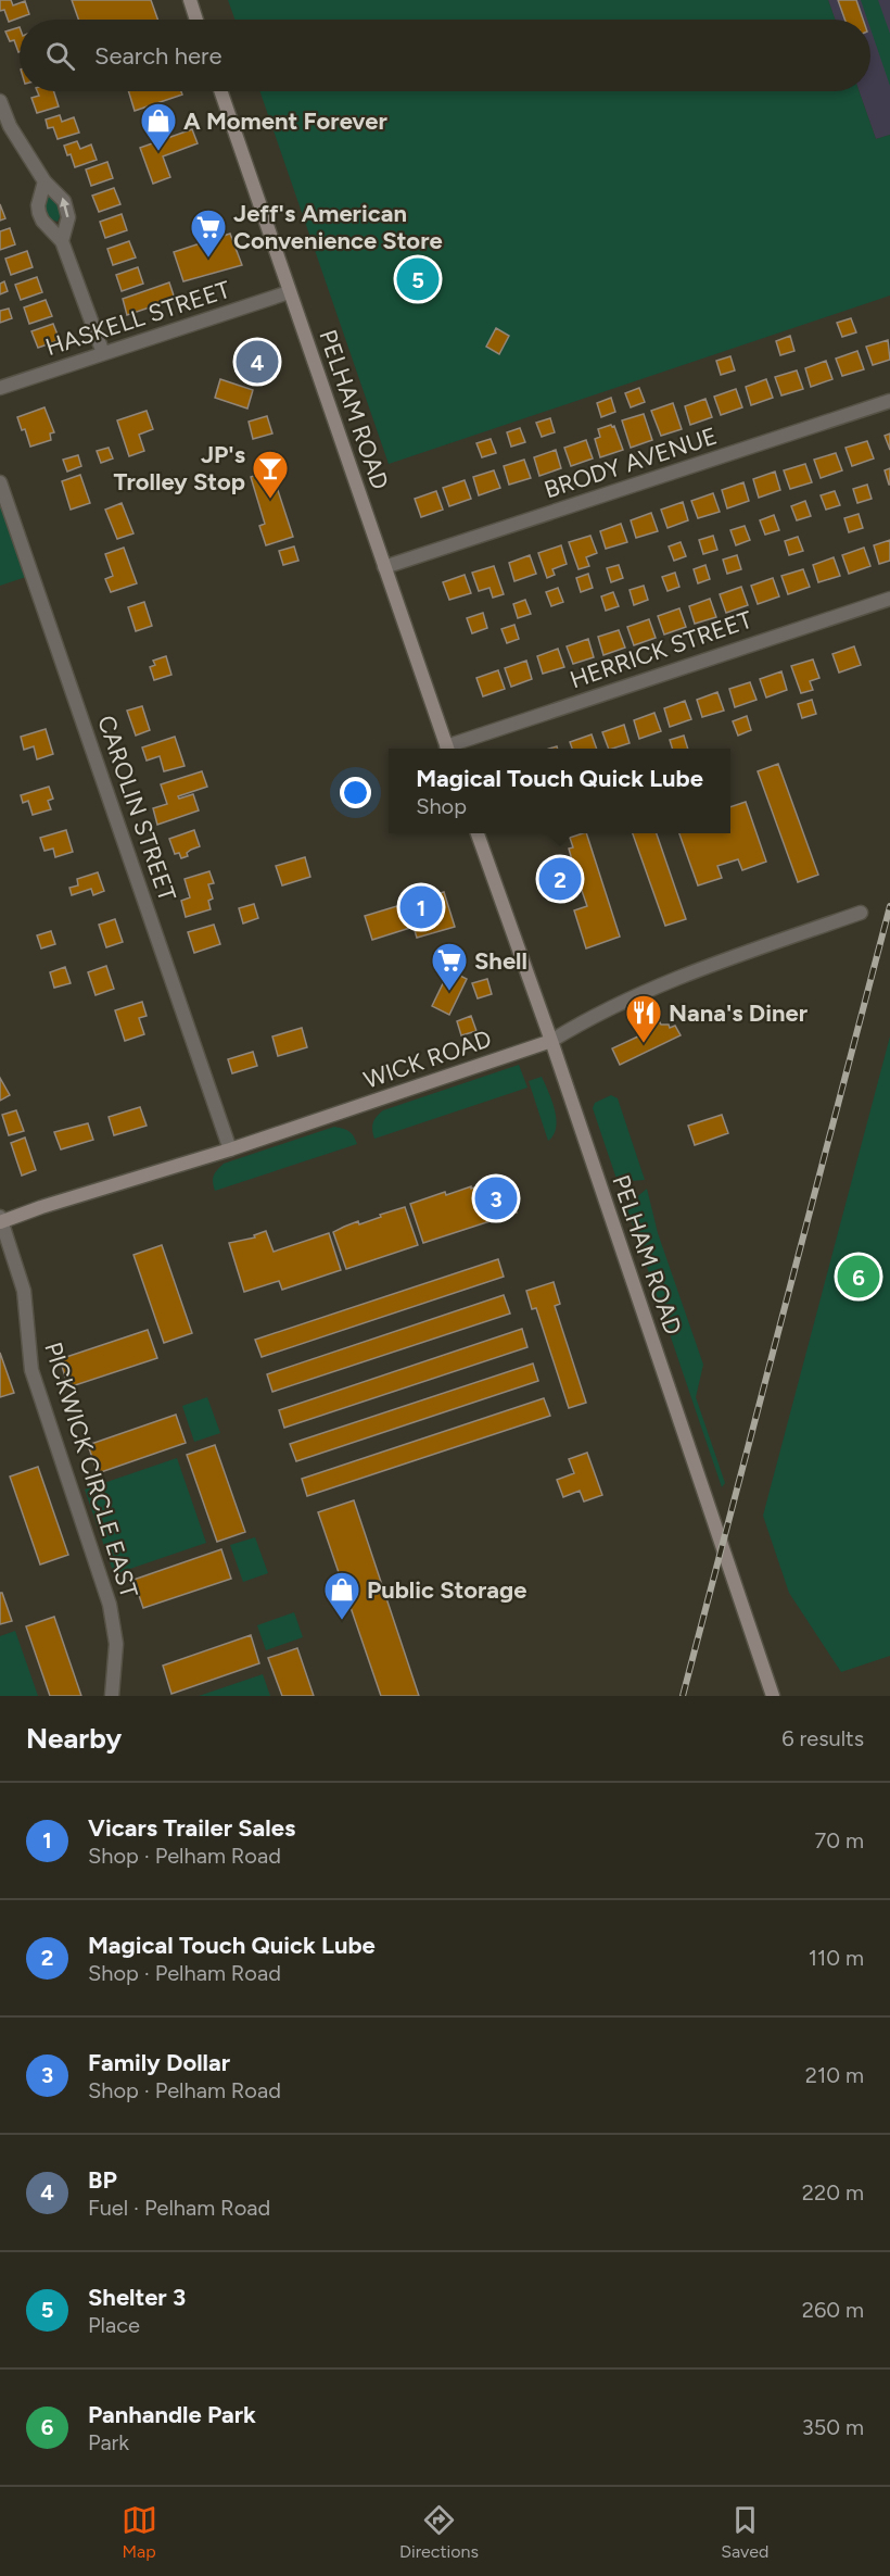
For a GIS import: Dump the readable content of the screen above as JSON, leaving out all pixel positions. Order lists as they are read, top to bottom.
{
  "streets": {
    "main road": ["PELHAM ROAD", "WICK ROAD"],
    "street": [
      "HASKELL STREET",
      "BRODY AVENUE",
      "HERRICK STREET",
      "CAROLIN STREET",
      "PICKWICK CIRCLE EAST"
    ]
  },
  "crossings": [
    ["HASKELL STREET", "PELHAM ROAD"],
    ["PELHAM ROAD", "BRODY AVENUE"],
    ["PELHAM ROAD", "WICK ROAD"],
    ["CAROLIN STREET", "WICK ROAD"],
    ["WICK ROAD", "PICKWICK CIRCLE EAST"]
  ],
  "places": {
    "shop": ["A Moment Forever", "Public Storage"],
    "supermarket": ["Jeff's American Convenience Store", "Shell"],
    "bar": ["JP's Trolley Stop"],
    "restaurant": ["Nana's Diner"]
  },
  "page": {
    "search": "Search here",
    "pins": [
      "5",
      "4",
      "2",
      "1",
      "3",
      "6"
    ],
    "popup": ["Magical Touch Quick Lube", "Shop"],
    "heading": ["Nearby", "6 results"],
    "list": [
      {
        "mark": "1",
        "name": "Vicars Trailer Sales",
        "note": "Shop · Pelham Road",
        "value": "70 m"
      },
      {
        "mark": "2",
        "name": "Magical Touch Quick Lube",
        "note": "Shop · Pelham Road",
        "value": "110 m"
      },
      {
        "mark": "3",
        "name": "Family Dollar",
        "note": "Shop · Pelham Road",
        "value": "210 m"
      },
      {
        "mark": "4",
        "name": "BP",
        "note": "Fuel · Pelham Road",
        "value": "220 m"
      },
      {
        "mark": "5",
        "name": "Shelter 3",
        "note": "Place",
        "value": "260 m"
      },
      {
        "mark": "6",
        "name": "Panhandle Park",
        "note": "Park",
        "value": "350 m"
      }
    ],
    "nav": ["Map", "Directions", "Saved"]
  }
}
